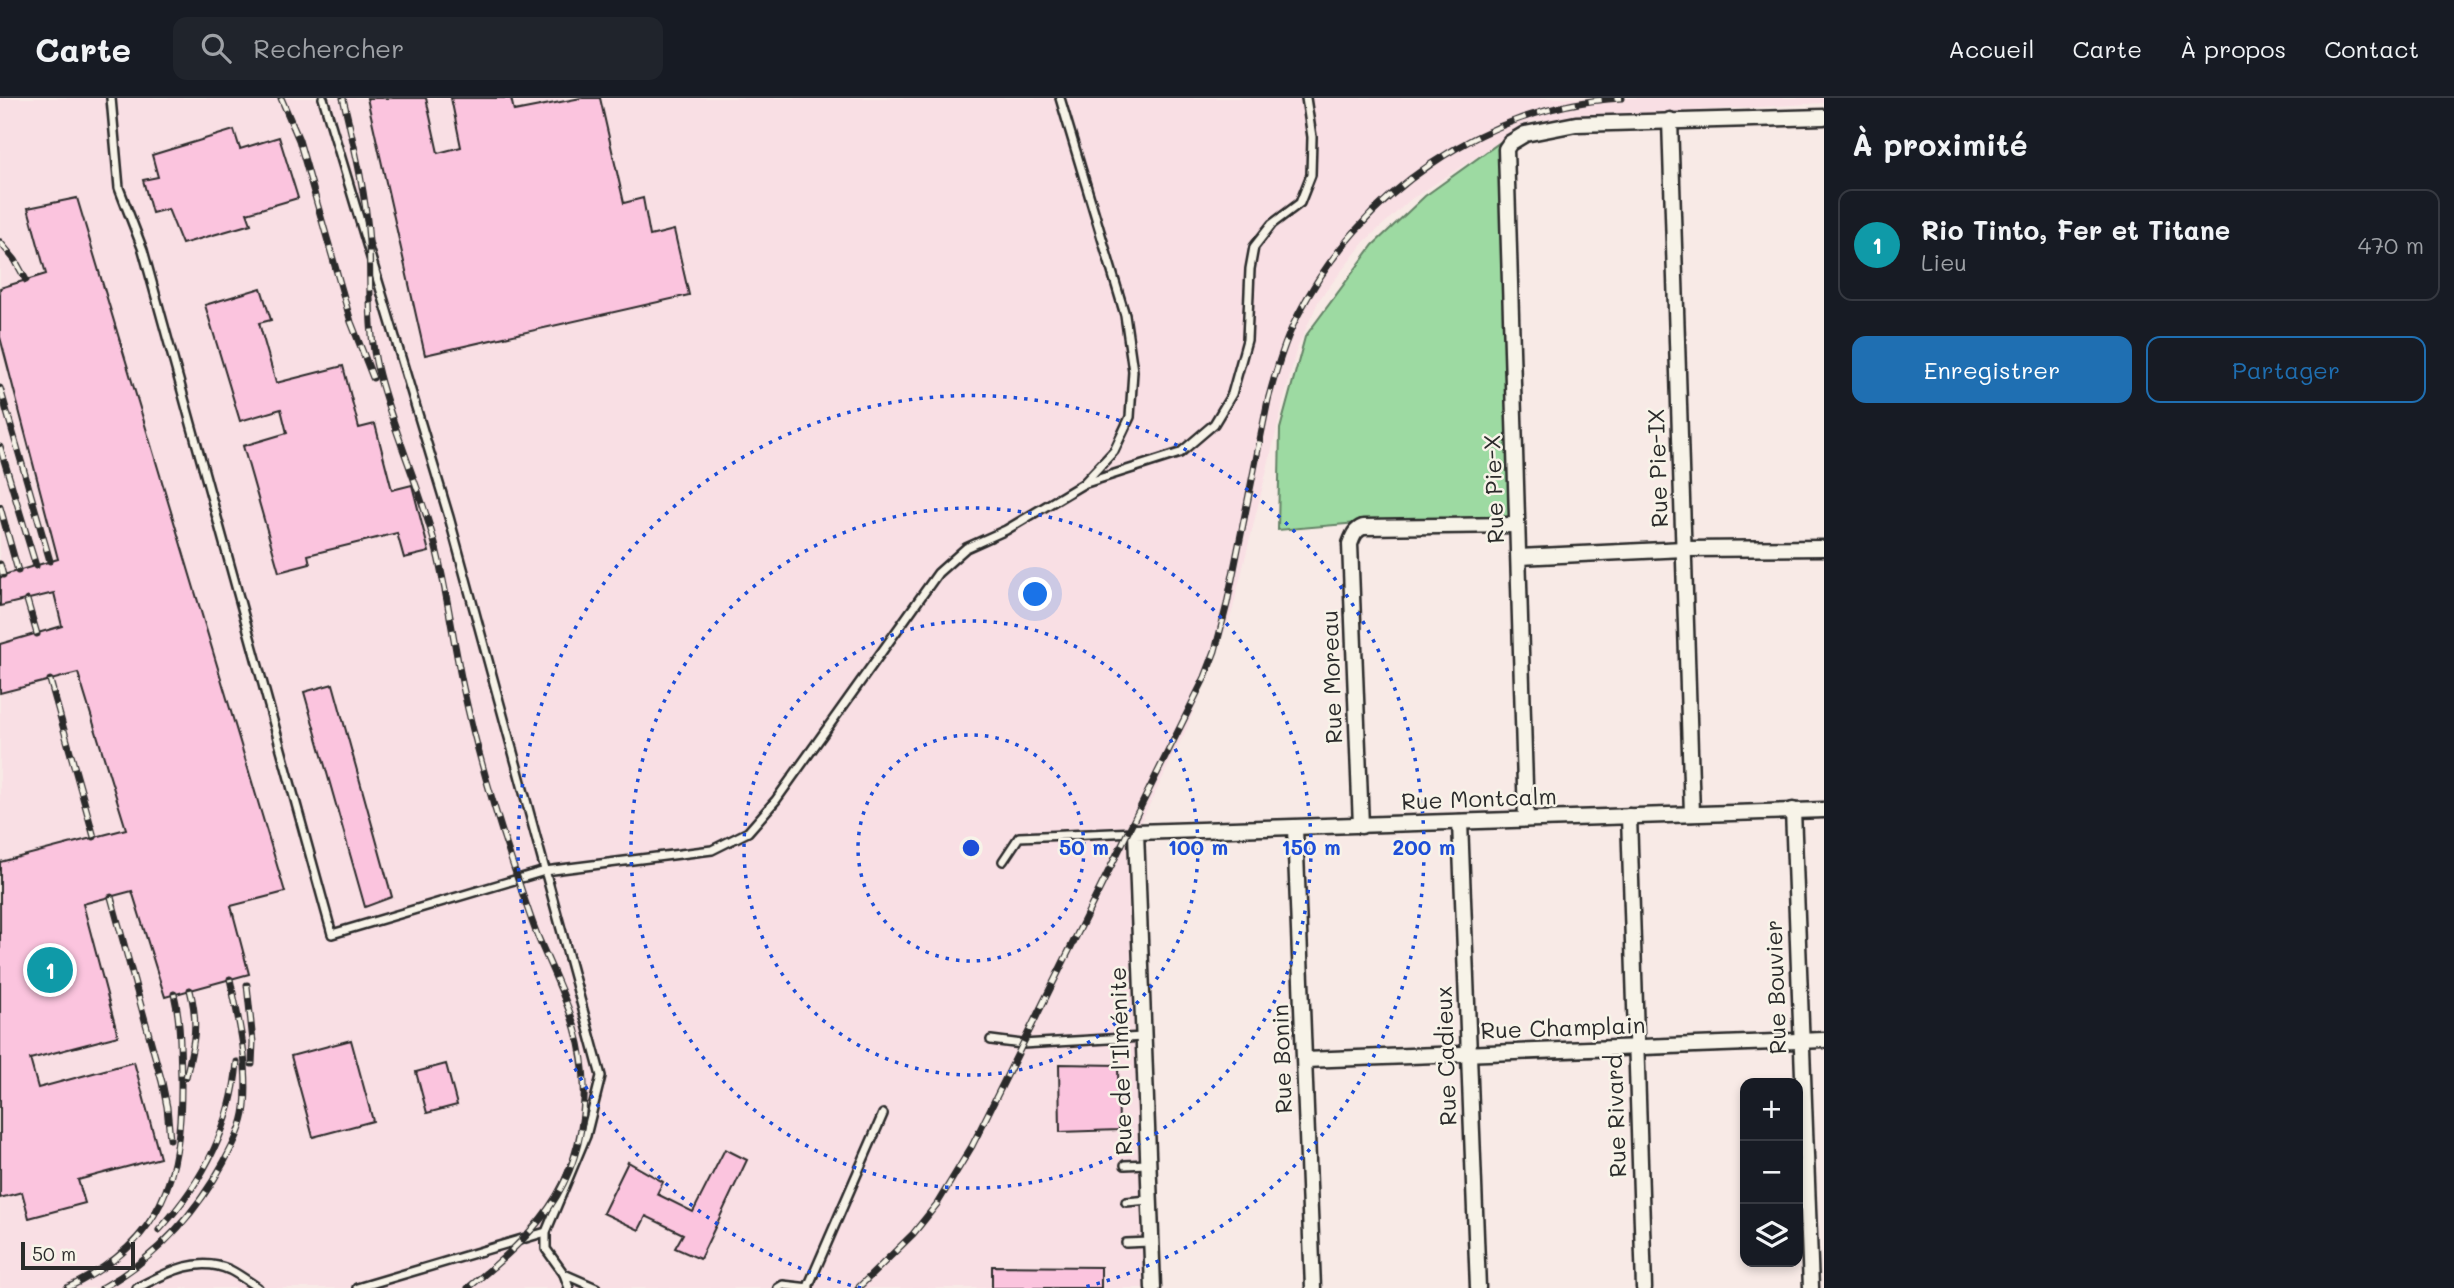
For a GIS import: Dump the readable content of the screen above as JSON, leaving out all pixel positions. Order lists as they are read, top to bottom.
{
  "streets": {
    "street": [
      "Rue Pie-IX",
      "Rue Pie-X",
      "Rue Moreau",
      "Rue Montcalm",
      "Rue Bouvier",
      "Rue Champlain",
      "Rue Cadieux",
      "Rue Bonin",
      "Rue de l'Ilménite",
      "Rue Rivard"
    ]
  },
  "crossings": [
    ["Rue Pie-IX", "Rue Pie-X"],
    ["Rue Pie-IX", "Rue Montcalm"],
    ["Rue Pie-X", "Rue Moreau"],
    ["Rue Pie-X", "Rue Montcalm"],
    ["Rue Moreau", "Rue Montcalm"],
    ["Rue Montcalm", "Rue Bouvier"],
    ["Rue Montcalm", "Rue Cadieux"],
    ["Rue Montcalm", "Rue Bonin"],
    ["Rue Montcalm", "Rue de l'Ilménite"],
    ["Rue Montcalm", "Rue Rivard"],
    ["Rue Bouvier", "Rue Champlain"],
    ["Rue Champlain", "Rue Cadieux"],
    ["Rue Champlain", "Rue Bonin"],
    ["Rue Champlain", "Rue Rivard"]
  ],
  "scale_bar": "50 m",
  "page": {
    "header": "Carte",
    "search": "Rechercher",
    "nav": [
      "Accueil",
      "Carte",
      "À propos",
      "Contact"
    ],
    "heading": "À proximité",
    "list": [
      {
        "mark": "1",
        "name": "Rio Tinto, Fer et Titane",
        "note": "Lieu",
        "value": "470 m"
      }
    ],
    "buttons": ["Enregistrer", "Partager"],
    "pins": "1",
    "map_buttons": ["+", "−"],
    "scale": "50 m"
  },
  "rings": [
    "50 m",
    "100 m",
    "150 m",
    "200 m"
  ]
}
